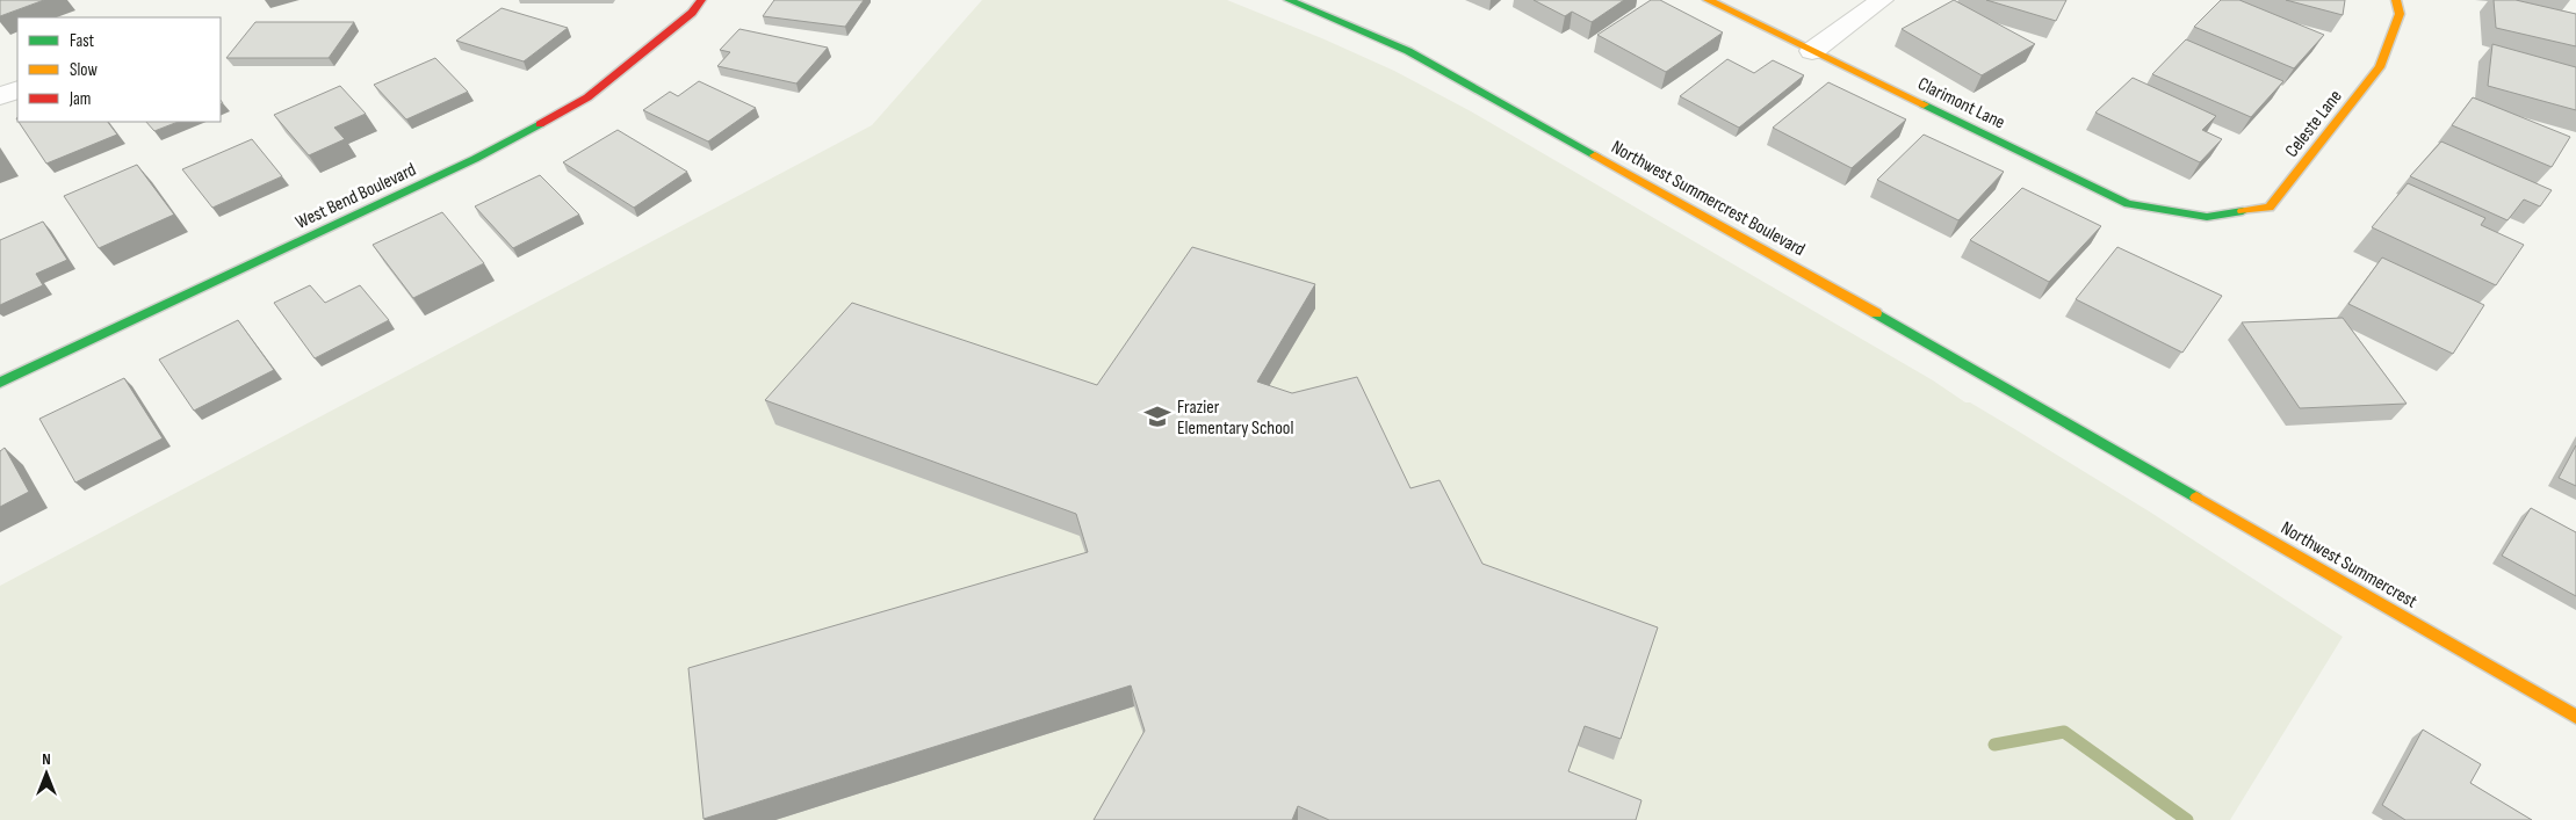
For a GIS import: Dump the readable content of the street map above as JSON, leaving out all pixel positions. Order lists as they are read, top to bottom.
{
  "streets": {
    "street": [
      "Clarimont Lane",
      "Celeste Lane",
      "West Bend Boulevard",
      "Northwest Summercrest Boulevard",
      "Northwest Summercrest"
    ]
  },
  "crossings": [
    ["Clarimont Lane", "Celeste Lane"],
    ["Northwest Summercrest Boulevard", "Northwest Summercrest"]
  ],
  "places": {
    "school or university": ["Frazier Elementary School"]
  },
  "legend": ["Fast", "Slow", "Jam"],
  "north": "top"
}
